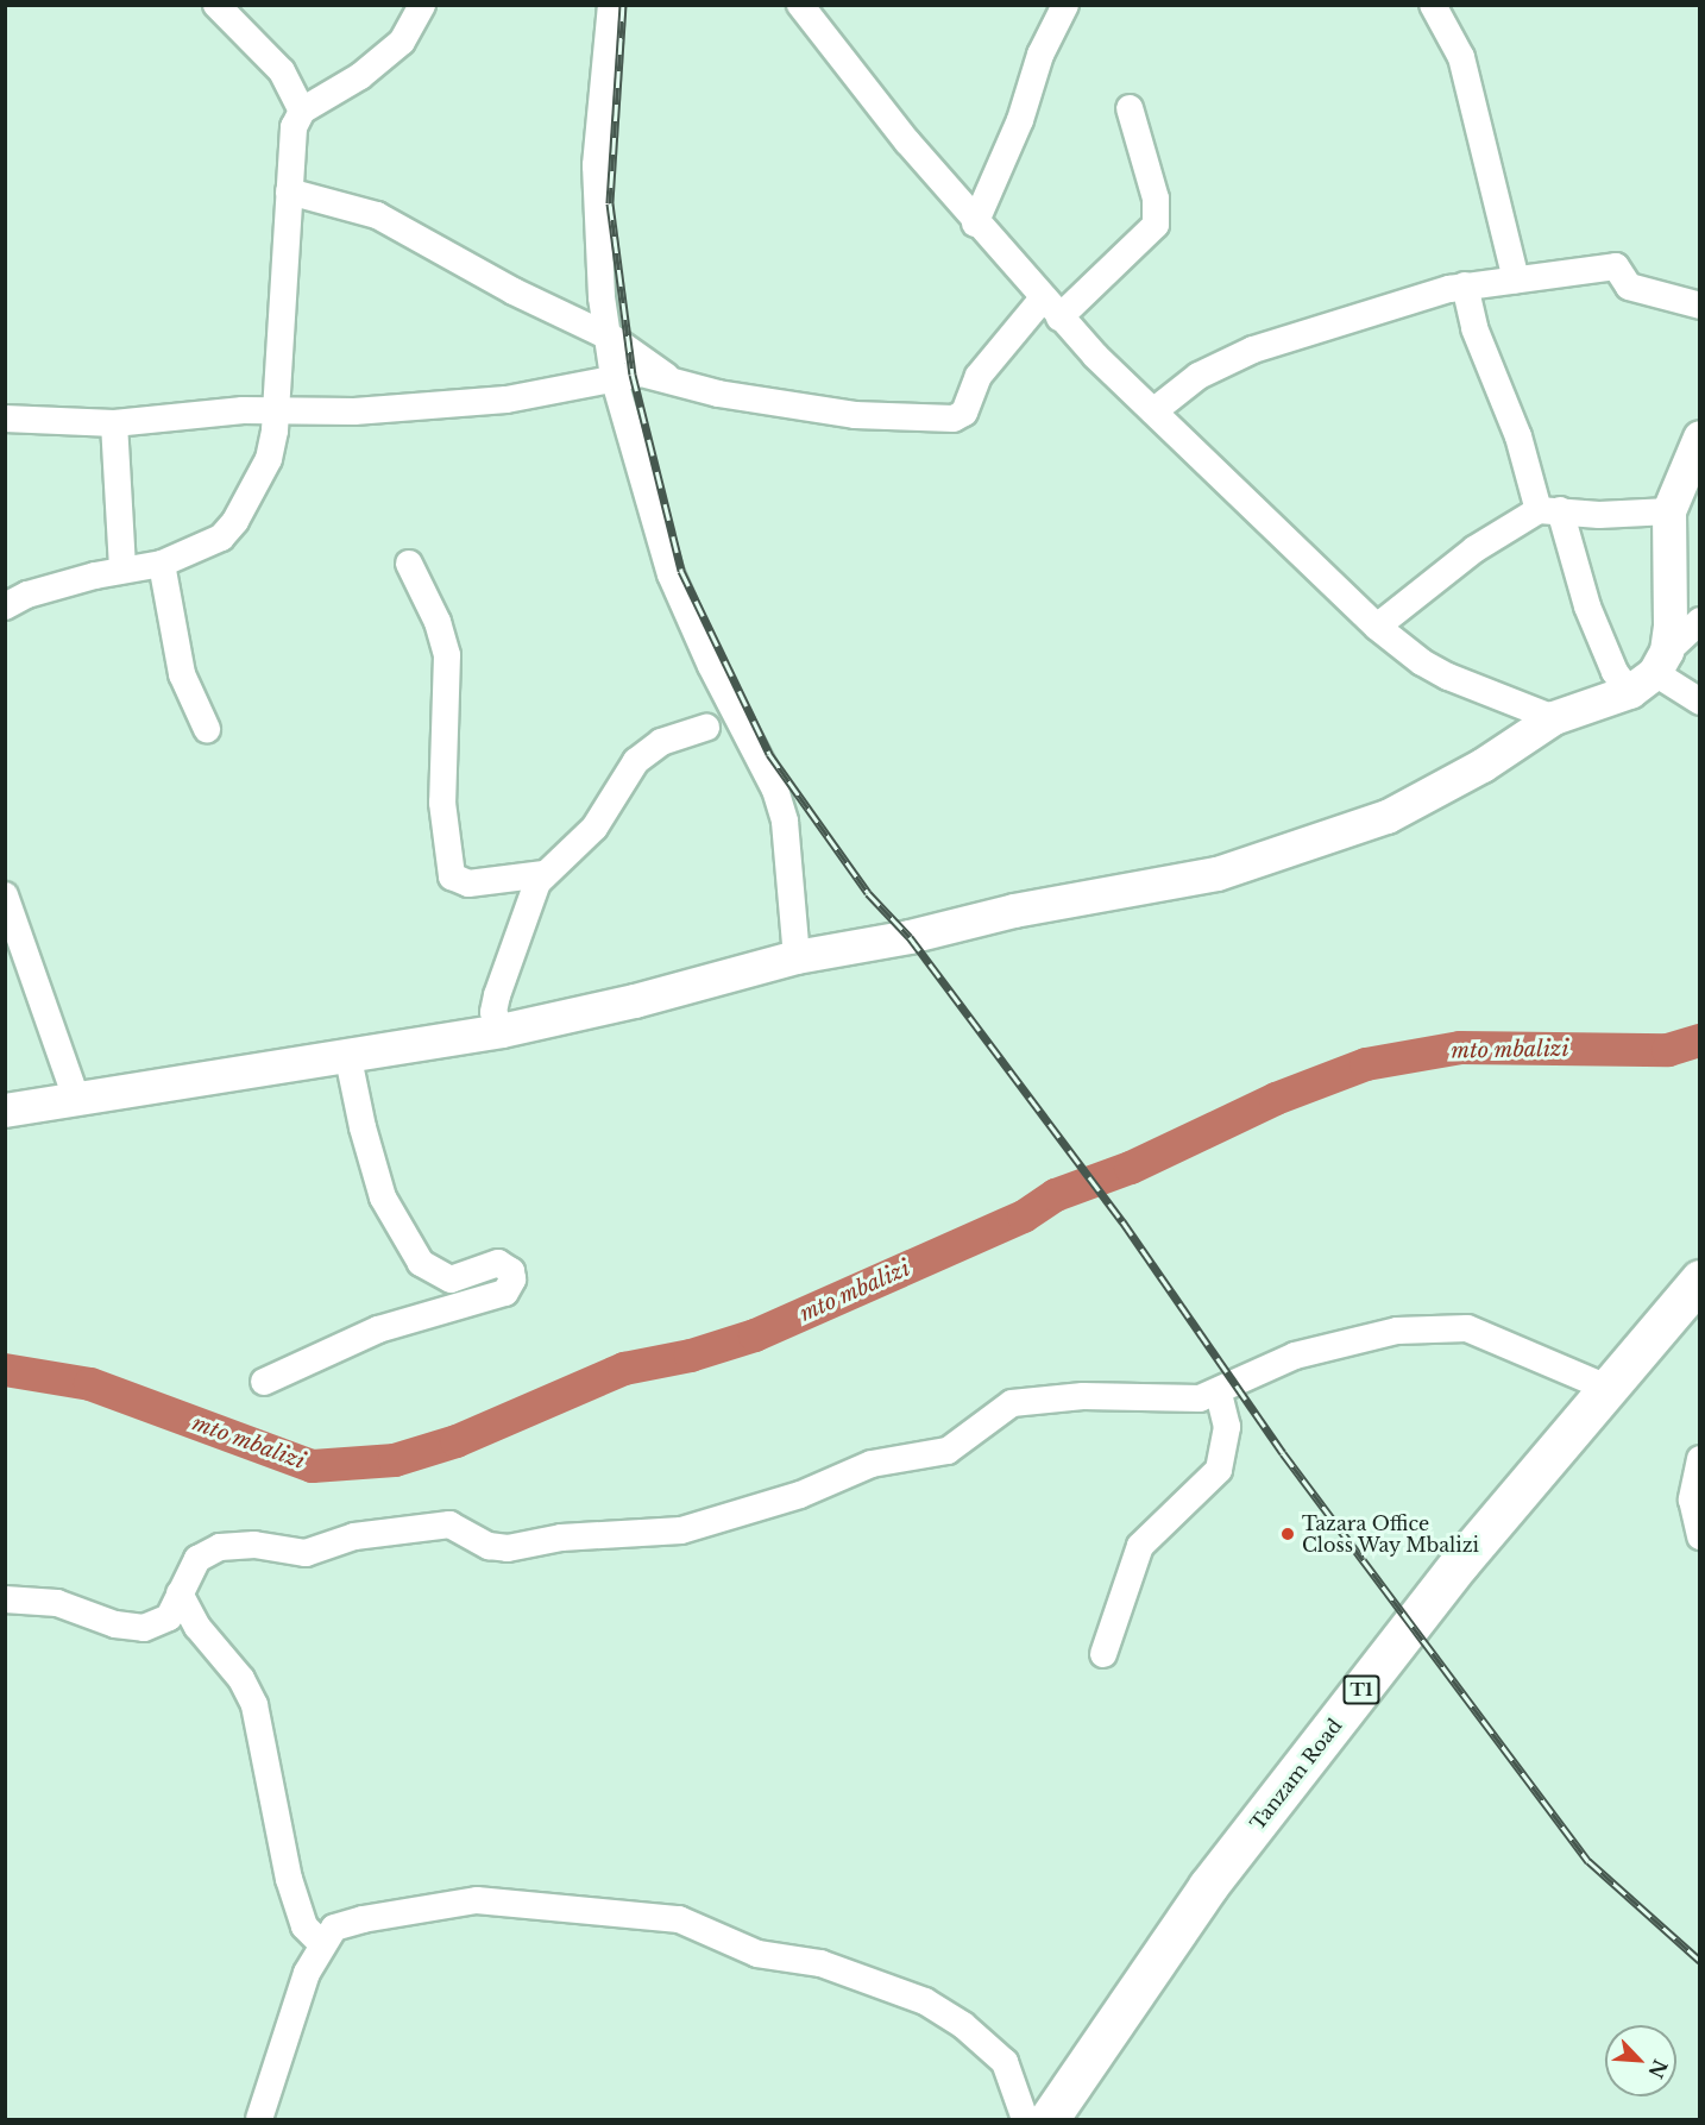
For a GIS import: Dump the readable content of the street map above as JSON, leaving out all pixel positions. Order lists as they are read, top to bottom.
{
  "streets": {
    "highway": ["T1", "Tanzam Road"]
  },
  "water": ["mto mbalizi"],
  "places": ["Tazara Office Closs Way Mbalizi"],
  "north": "bottom right"
}
